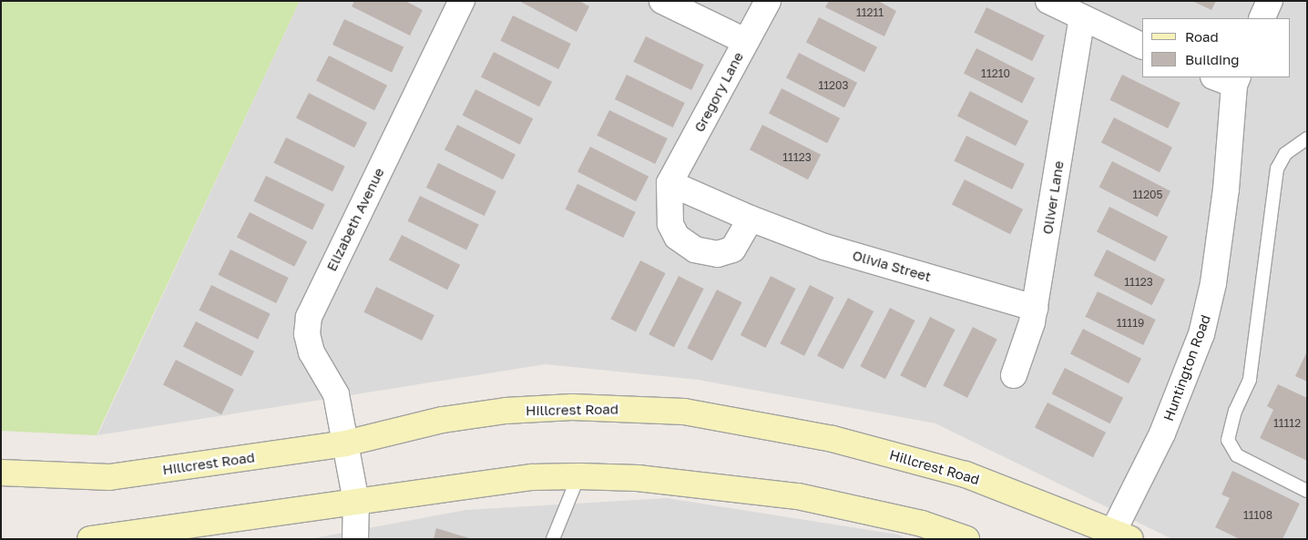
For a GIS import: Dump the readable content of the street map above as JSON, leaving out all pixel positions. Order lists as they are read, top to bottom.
{
  "streets": {
    "main road": ["Hillcrest Road"],
    "street": [
      "Gregory Lane",
      "Oliver Lane",
      "Elizabeth Avenue",
      "Olivia Street",
      "Huntington Road"
    ]
  },
  "crossings": [
    ["Gregory Lane", "Olivia Street"],
    ["Oliver Lane", "Olivia Street"],
    ["Elizabeth Avenue", "Hillcrest Road"],
    ["Huntington Road", "Hillcrest Road"]
  ],
  "house_numbers": [
    "11211",
    "11210",
    "11203",
    "11123",
    "11205",
    "11123",
    "11119",
    "11112",
    "11108"
  ],
  "legend": ["Road", "Building"]
}
